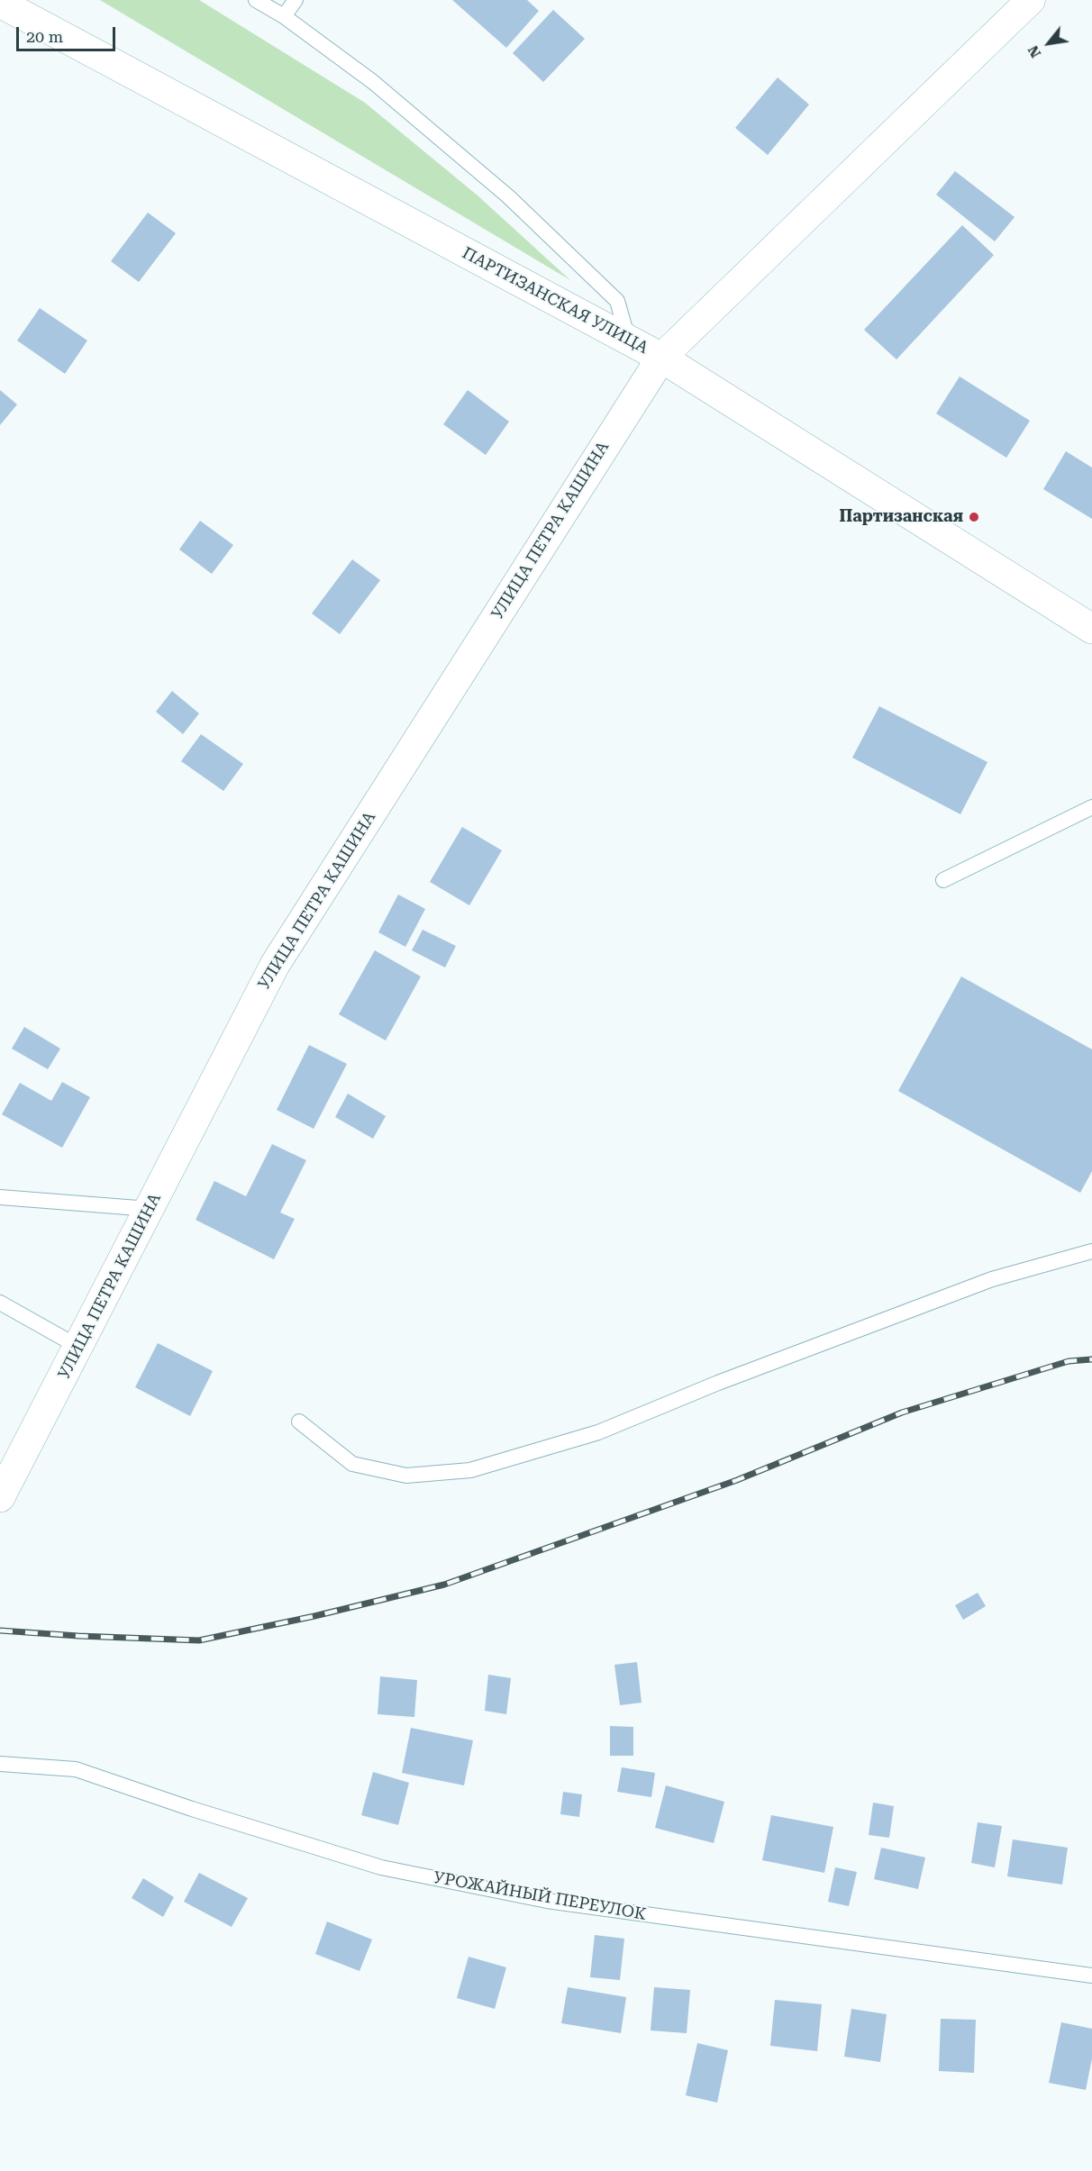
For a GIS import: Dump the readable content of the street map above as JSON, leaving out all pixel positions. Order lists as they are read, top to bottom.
{
  "streets": {
    "main road": ["ПАРТИЗАНСКАЯ УЛИЦА", "УЛИЦА ПЕТРА КАШИНА"],
    "lane": ["УРОЖАЙНЫЙ ПЕРЕУЛОК"]
  },
  "crossings": [
    ["ПАРТИЗАНСКАЯ УЛИЦА", "УЛИЦА ПЕТРА КАШИНА"]
  ],
  "places": ["Партизанская"],
  "scale_bar": "20 m",
  "north": "bottom left"
}
